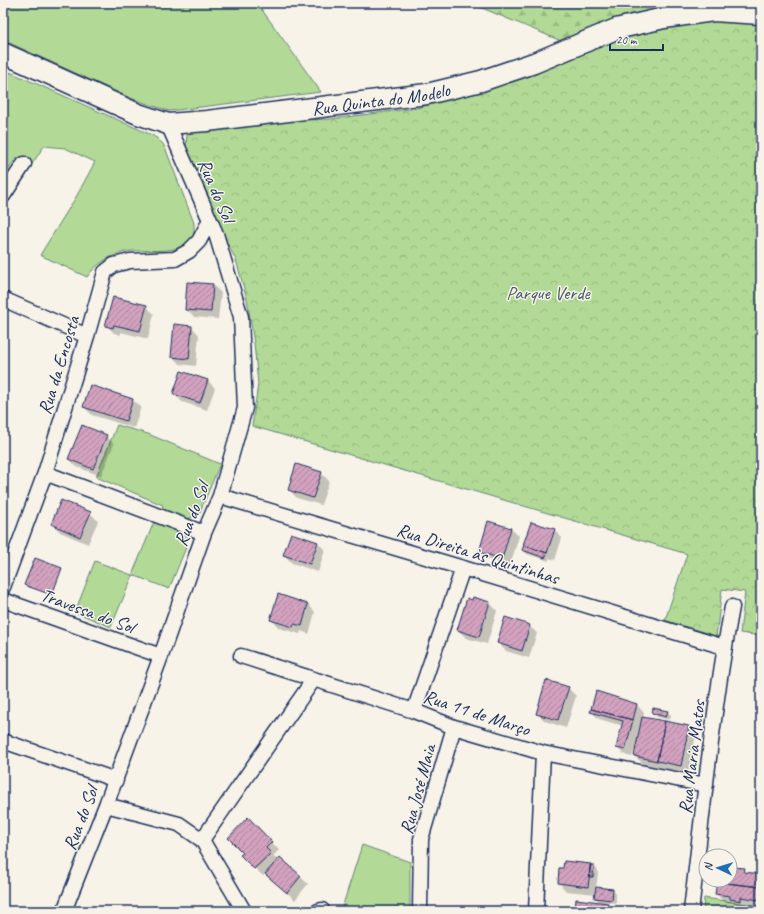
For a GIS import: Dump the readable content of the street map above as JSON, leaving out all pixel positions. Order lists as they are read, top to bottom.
{
  "streets": {
    "street": [
      "Rua Quinta do Modelo",
      "Rua do Sol",
      "Rua da Encosta",
      "Rua Direita às Quintinhas",
      "Travessa do Sol",
      "Rua 11 de Março",
      "Rua Maria Matos",
      "Rua José Maia"
    ]
  },
  "crossings": [
    ["Rua Quinta do Modelo", "Rua do Sol"],
    ["Rua do Sol", "Rua da Encosta"],
    ["Rua do Sol", "Rua Direita às Quintinhas"],
    ["Rua do Sol", "Travessa do Sol"],
    ["Rua Direita às Quintinhas", "Rua Maria Matos"],
    ["Rua 11 de Março", "Rua Maria Matos"],
    ["Rua 11 de Março", "Rua José Maia"]
  ],
  "parks": ["Parque Verde"],
  "scale_bar": "20 m",
  "north": "left"
}
